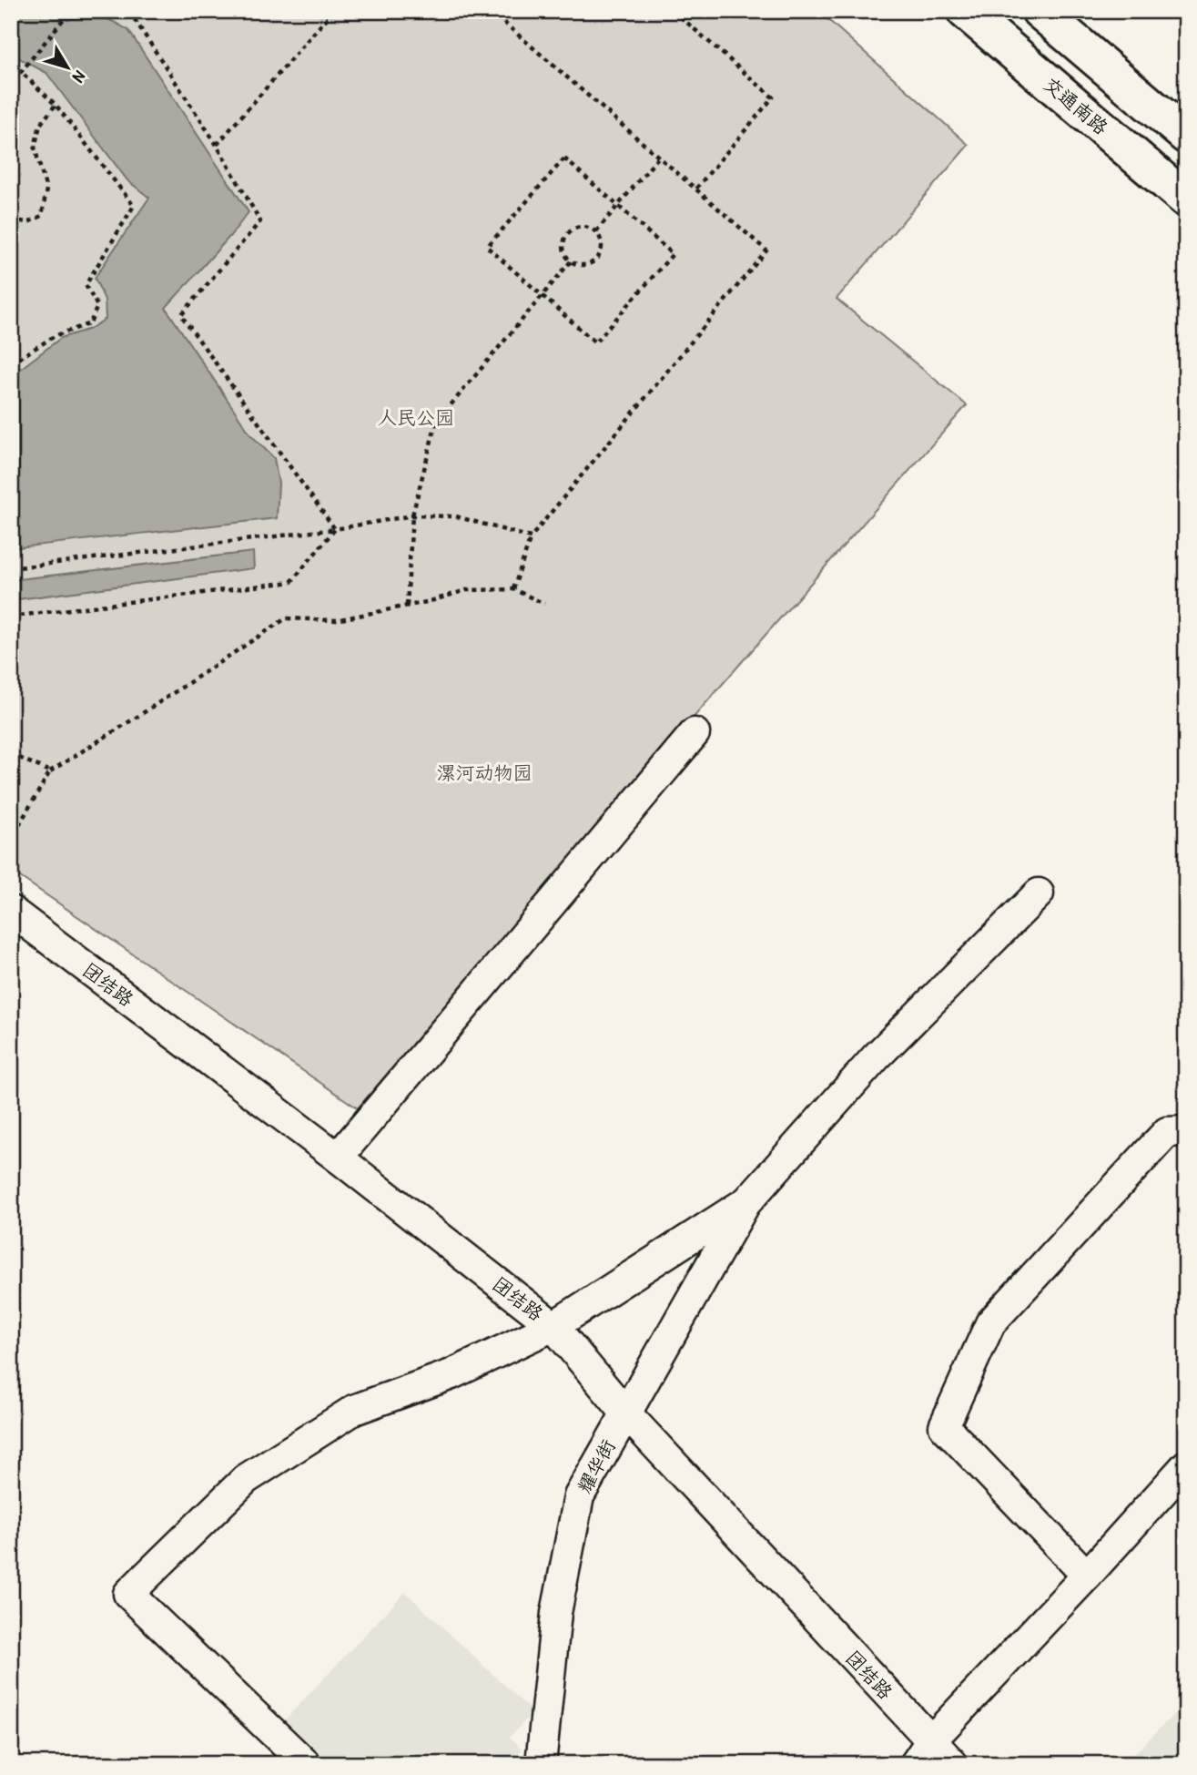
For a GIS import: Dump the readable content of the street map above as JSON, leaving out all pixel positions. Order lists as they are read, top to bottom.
{
  "streets": {
    "main road": ["交通南路"],
    "street": ["团结路", "耀华街"]
  },
  "crossings": [
    ["团结路", "耀华街"]
  ],
  "parks": ["人民公园", "漯河动物园"],
  "north": "bottom right"
}
